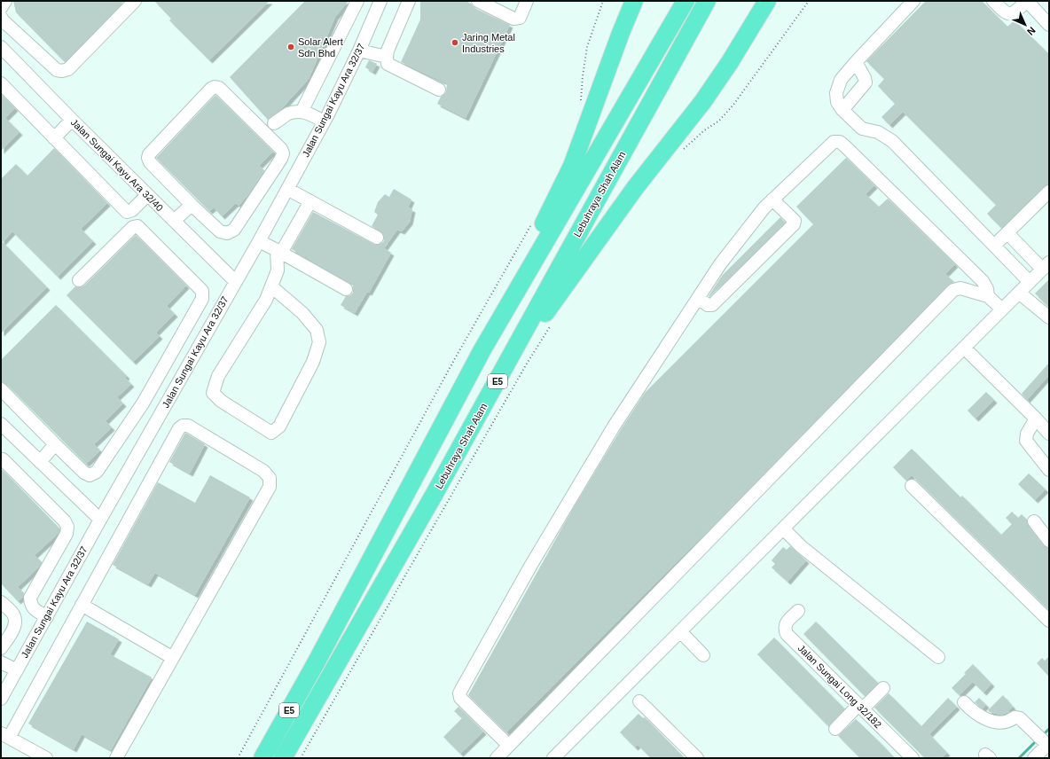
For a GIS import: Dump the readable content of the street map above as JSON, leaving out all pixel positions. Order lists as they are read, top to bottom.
{
  "streets": {
    "highway": ["Lebuhraya Shah Alam", "E5"],
    "street": ["Jalan Sungai Kayu Ara 32/37", "Jalan Sungai Kayu Ara 32/40", "Jalan Sungai Long 32/182"]
  },
  "crossings": [
    ["Jalan Sungai Kayu Ara 32/37", "Jalan Sungai Kayu Ara 32/40"]
  ],
  "places": ["Jaring Metal Industries", "Solar Alert Sdn Bhd"],
  "north": "bottom right"
}
